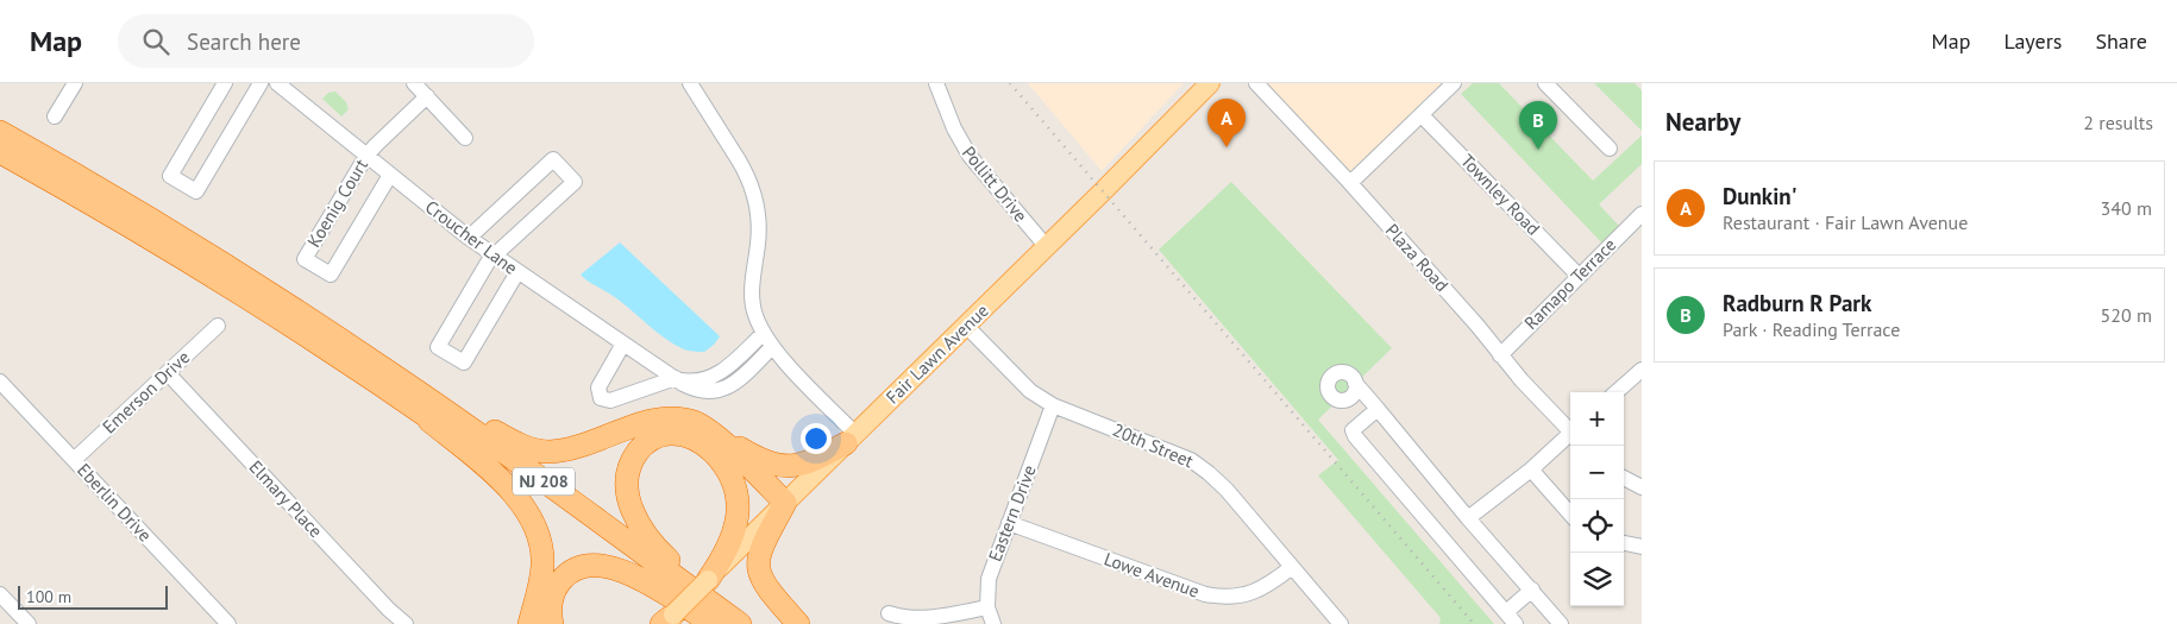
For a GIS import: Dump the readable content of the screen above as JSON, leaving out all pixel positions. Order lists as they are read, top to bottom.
{
  "streets": {
    "highway": ["NJ 208"],
    "main road": ["Fair Lawn Avenue"],
    "street": [
      "Pollitt Drive",
      "Townley Road",
      "Koenig Court",
      "Croucher Lane",
      "Plaza Road",
      "Ramapo Terrace",
      "Emerson Drive",
      "20th Street",
      "Elmary Place",
      "Eberlin Drive",
      "Eastern Drive",
      "Lowe Avenue"
    ]
  },
  "crossings": [
    ["Pollitt Drive", "Fair Lawn Avenue"],
    ["Townley Road", "Ramapo Terrace"],
    ["Koenig Court", "Croucher Lane"],
    ["Plaza Road", "Ramapo Terrace"],
    ["Fair Lawn Avenue", "20th Street"],
    ["Emerson Drive", "Elmary Place"],
    ["Emerson Drive", "Eberlin Drive"],
    ["20th Street", "Eastern Drive"],
    ["20th Street", "Lowe Avenue"],
    ["Eastern Drive", "Lowe Avenue"]
  ],
  "scale_bar": "100 m",
  "page": {
    "header": "Map",
    "search": "Search here",
    "nav": ["Map", "Layers", "Share"],
    "heading": ["Nearby", "2 results"],
    "pins": ["A", "B"],
    "list": [
      {
        "mark": "A",
        "name": "Dunkin'",
        "note": "Restaurant · Fair Lawn Avenue",
        "value": "340 m"
      },
      {
        "mark": "B",
        "name": "Radburn R Park",
        "note": "Park · Reading Terrace",
        "value": "520 m"
      }
    ],
    "map_buttons": ["+", "−"],
    "scale": "100 m"
  }
}
